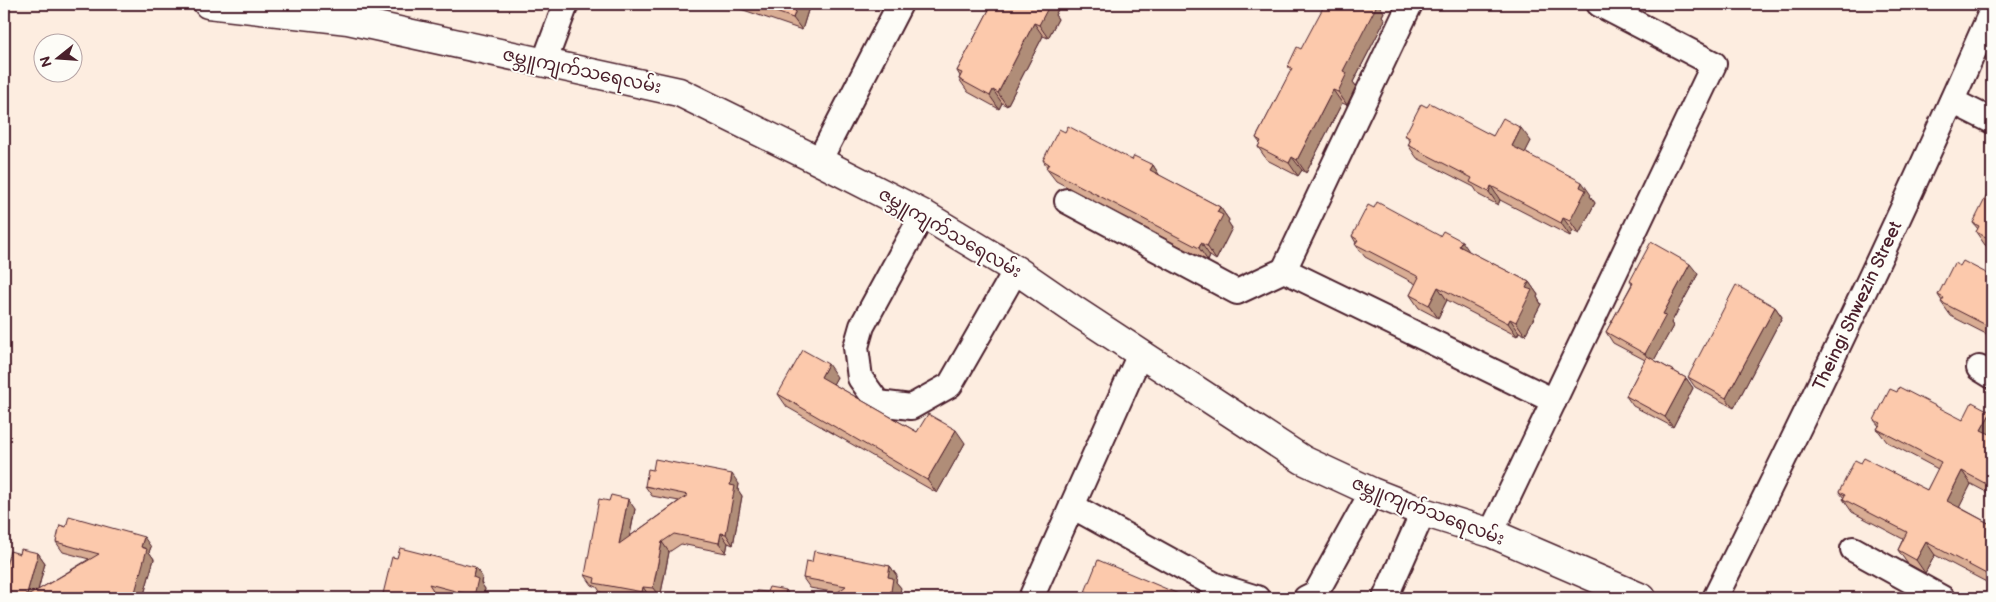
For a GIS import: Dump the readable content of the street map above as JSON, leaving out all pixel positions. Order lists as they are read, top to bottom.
{
  "streets": {
    "main road": ["ဇမ္ဘူကျက်သရေလမ်း"],
    "street": ["Theingi Shwezin Street"]
  },
  "north": "left"
}
